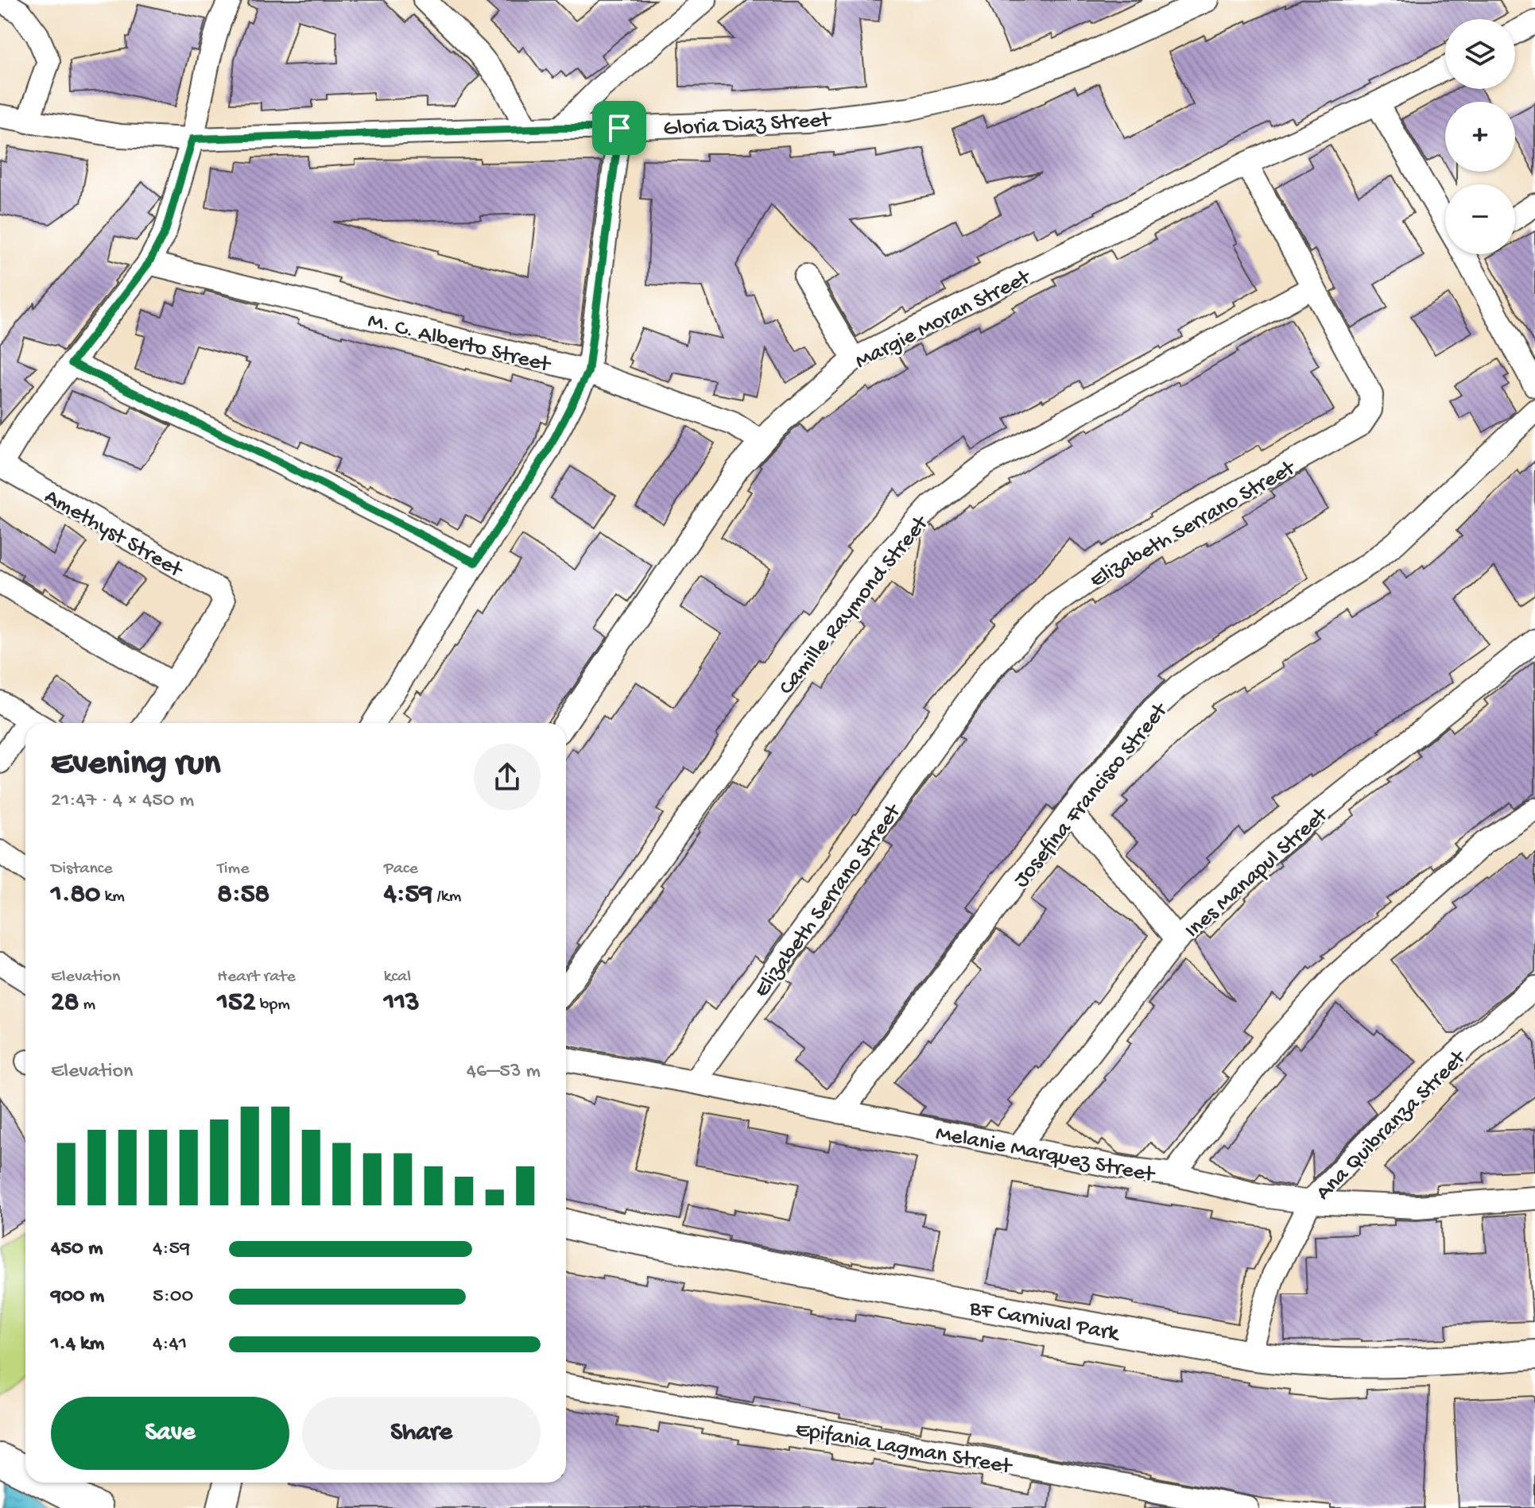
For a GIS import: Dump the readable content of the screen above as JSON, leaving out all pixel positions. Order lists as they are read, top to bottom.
{
  "streets": {
    "street": [
      "Gloria Diaz Street",
      "Margie Moran Street",
      "M. C. Alberto Street",
      "Elizabeth Serrano Street",
      "Amethyst Street",
      "Camille Raymond Street",
      "Josefina Francisco Street",
      "Ines Manapul Street",
      "Ana Quibranza Street",
      "Melanie Marquez Street",
      "BF Carnival Park",
      "Epifania Lagman Street"
    ]
  },
  "crossings": [
    ["Margie Moran Street", "M. C. Alberto Street"],
    ["Margie Moran Street", "Elizabeth Serrano Street"],
    ["Elizabeth Serrano Street", "Camille Raymond Street"],
    ["Elizabeth Serrano Street", "Melanie Marquez Street"],
    ["Josefina Francisco Street", "Melanie Marquez Street"],
    ["Ines Manapul Street", "Melanie Marquez Street"],
    ["Ana Quibranza Street", "Melanie Marquez Street"],
    ["Ana Quibranza Street", "BF Carnival Park"]
  ],
  "page": {
    "map_buttons": ["+", "−"],
    "heading": ["Evening run", "21:47 · 4 × 450 m"],
    "stats": [
      ["Distance", "1.80 km"],
      ["Time", "8:58"],
      ["Pace", "4:59 /km"],
      ["Elevation", "28 m"],
      ["Heart rate", "152 bpm"],
      ["kcal", "113"]
    ],
    "chart": ["Elevation", "46–53 m"],
    "list": [
      {
        "name": "450 m",
        "note": "4:59"
      },
      {
        "name": "900 m",
        "note": "5:00"
      },
      {
        "name": "1.4 km",
        "note": "4:41"
      }
    ],
    "buttons": ["Save", "Share"]
  }
}
